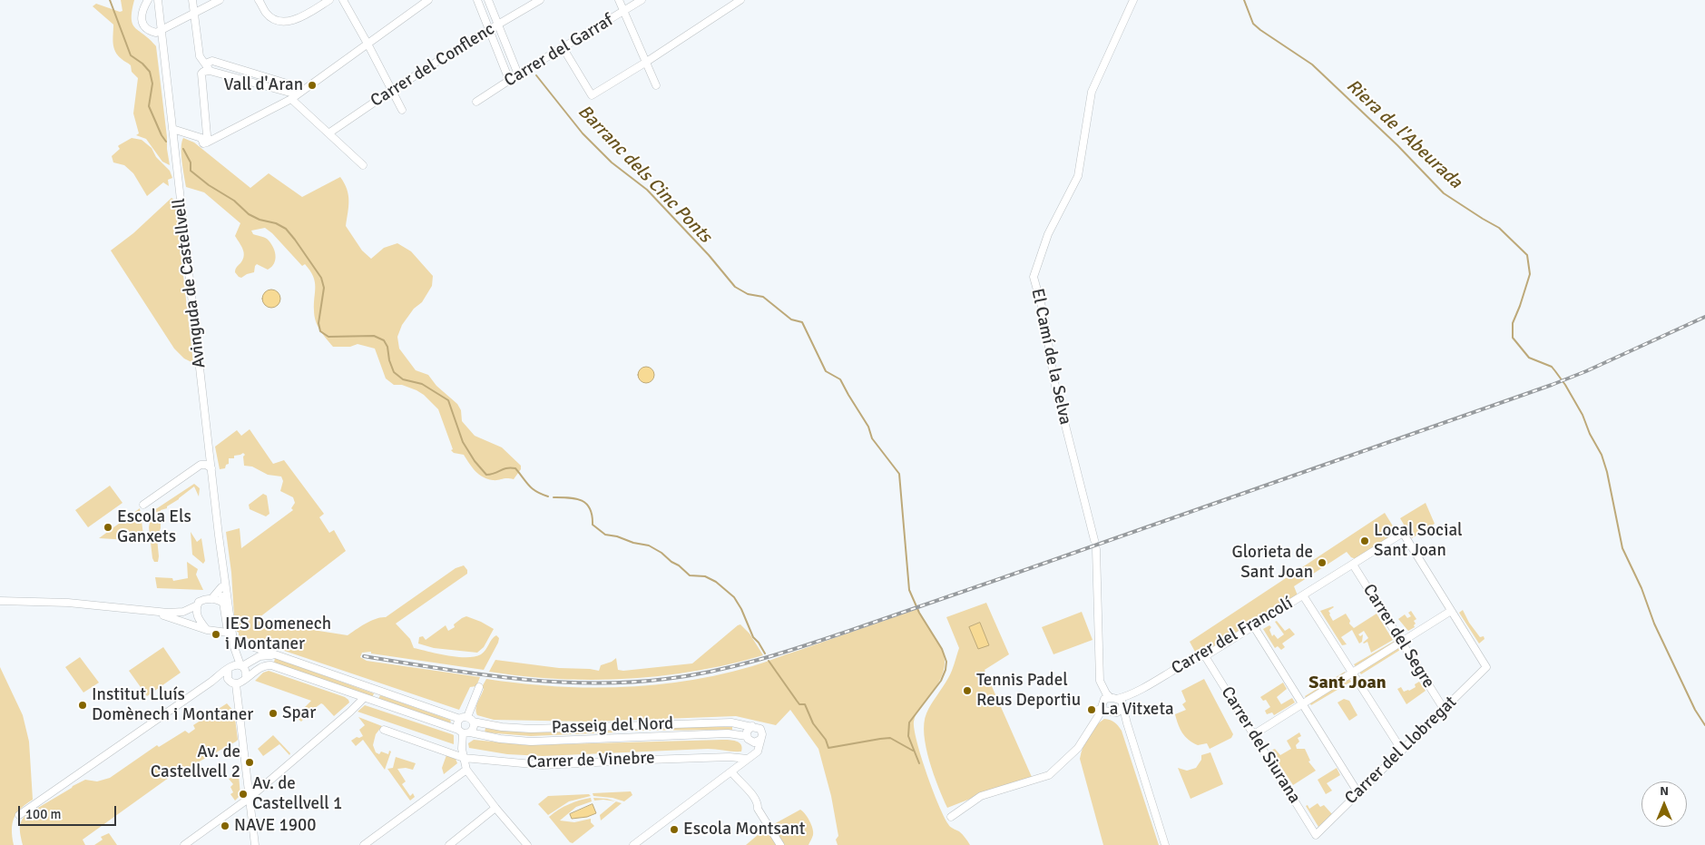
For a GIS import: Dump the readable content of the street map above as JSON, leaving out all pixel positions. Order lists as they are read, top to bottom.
{
  "streets": {
    "street": [
      "Carrer del Garraf",
      "Carrer del Conflenc",
      "Avinguda de Castellvell",
      "El Camí de la Selva",
      "Carrer del Francolí",
      "Carrer del Segre",
      "Passeig del Nord",
      "Carrer del Siurana",
      "Carrer del Llobregat",
      "Carrer de Vinebre"
    ]
  },
  "crossings": [
    ["Avinguda de Castellvell", "Passeig del Nord"],
    ["Carrer del Francolí", "Carrer del Segre"],
    ["Carrer del Francolí", "Carrer del Siurana"],
    ["Carrer del Francolí", "Carrer del Llobregat"],
    ["Carrer del Segre", "Carrer del Llobregat"],
    ["Carrer del Siurana", "Carrer del Llobregat"]
  ],
  "districts": ["Sant Joan"],
  "water": ["Riera de l'Abeurada", "Barranc dels Cinc Ponts"],
  "places": [
    "Vall d'Aran",
    "Escola Els Ganxets",
    "Local Social Sant Joan",
    "Glorieta de Sant Joan",
    "IES Domenech i Montaner",
    "Tennis Padel Reus Deportiu",
    "Institut Lluís Domènech i Montaner",
    "La Vitxeta",
    "Spar",
    "Av. de Castellvell 2",
    "Av. de Castellvell 1",
    "NAVE 1900",
    "Escola Montsant"
  ],
  "scale_bar": "100 m",
  "north": "top"
}
